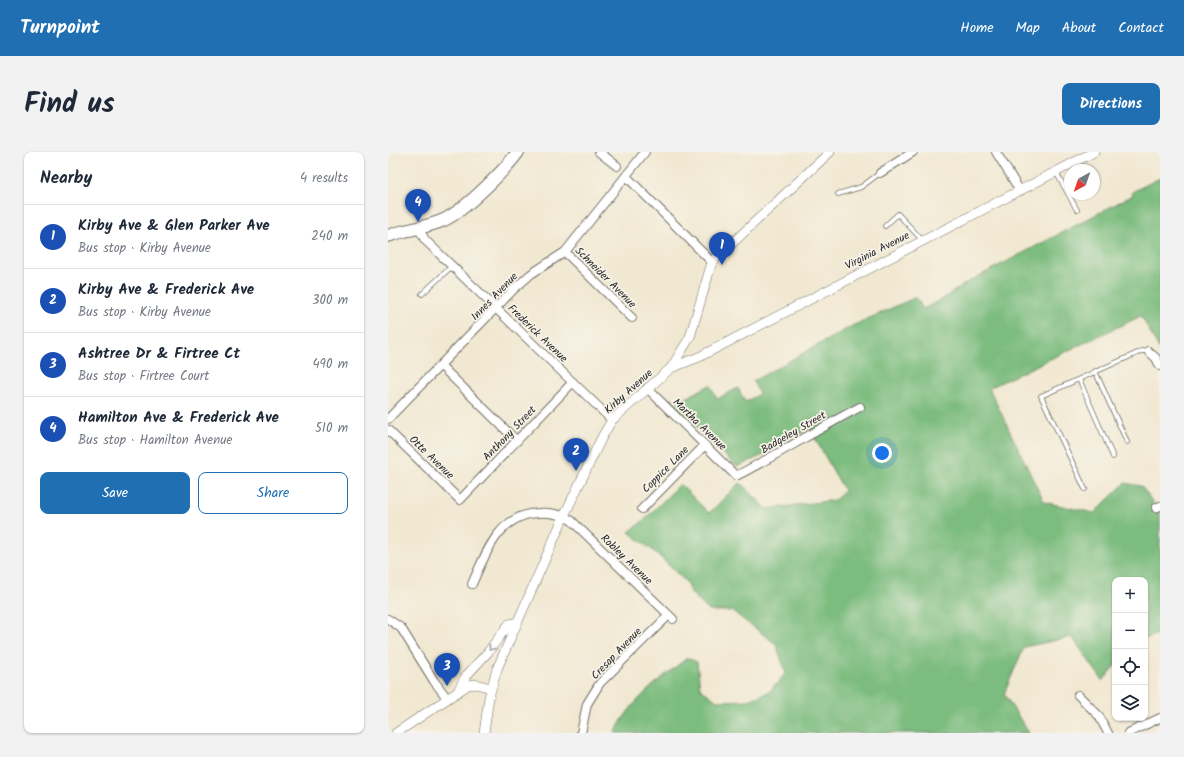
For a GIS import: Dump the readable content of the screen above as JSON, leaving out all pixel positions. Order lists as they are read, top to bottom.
{
  "streets": {
    "street": [
      "Virginia Avenue",
      "Schneider Avenue",
      "Innes Avenue",
      "Frederick Avenue",
      "Kirby Avenue",
      "Martha Avenue",
      "Badgeley Street",
      "Anthony Street",
      "Otte Avenue",
      "Coppice Lane",
      "Robley Avenue",
      "Cresap Avenue"
    ]
  },
  "crossings": [
    ["Virginia Avenue", "Kirby Avenue"],
    ["Schneider Avenue", "Innes Avenue"],
    ["Innes Avenue", "Frederick Avenue"],
    ["Frederick Avenue", "Kirby Avenue"],
    ["Frederick Avenue", "Anthony Street"],
    ["Kirby Avenue", "Martha Avenue"],
    ["Kirby Avenue", "Robley Avenue"],
    ["Martha Avenue", "Badgeley Street"],
    ["Martha Avenue", "Coppice Lane"],
    ["Anthony Street", "Otte Avenue"],
    ["Robley Avenue", "Cresap Avenue"]
  ],
  "north": "bottom left",
  "page": {
    "header": "Turnpoint",
    "nav": [
      "Home",
      "Map",
      "About",
      "Contact"
    ],
    "title": "Find us",
    "buttons": [
      "Directions",
      ["Save", "Share"]
    ],
    "heading": ["Nearby", "4 results"],
    "pins": [
      "4",
      "1",
      "2",
      "3"
    ],
    "list": [
      {
        "mark": "1",
        "name": "Kirby Ave & Glen Parker Ave",
        "note": "Bus stop · Kirby Avenue",
        "value": "240 m"
      },
      {
        "mark": "2",
        "name": "Kirby Ave & Frederick Ave",
        "note": "Bus stop · Kirby Avenue",
        "value": "300 m"
      },
      {
        "mark": "3",
        "name": "Ashtree Dr & Firtree Ct",
        "note": "Bus stop · Firtree Court",
        "value": "490 m"
      },
      {
        "mark": "4",
        "name": "Hamilton Ave & Frederick Ave",
        "note": "Bus stop · Hamilton Avenue",
        "value": "510 m"
      }
    ],
    "map_buttons": ["+", "−"]
  }
}
